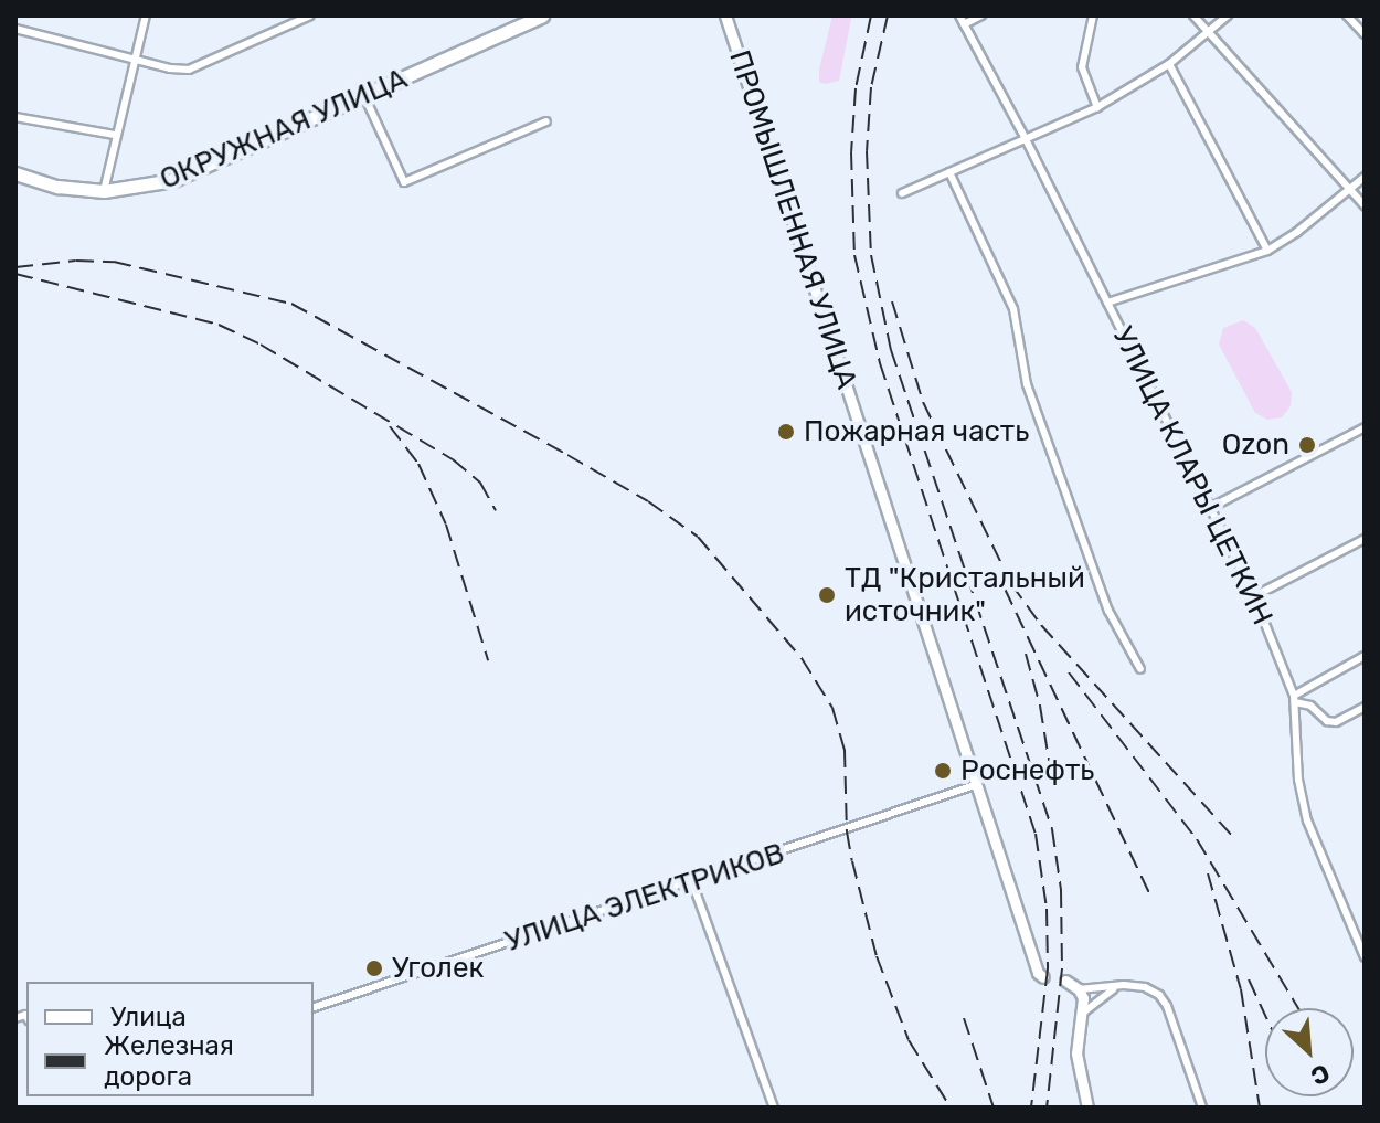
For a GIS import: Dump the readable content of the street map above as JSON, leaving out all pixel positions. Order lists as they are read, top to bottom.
{
  "streets": {
    "highway": ["ОКРУЖНАЯ УЛИЦА"],
    "street": ["ПРОМЫШЛЕННАЯ УЛИЦА", "УЛИЦА КЛАРЫ ЦЕТКИН", "УЛИЦА ЭЛЕКТРИКОВ"]
  },
  "crossings": [
    ["ПРОМЫШЛЕННАЯ УЛИЦА", "УЛИЦА ЭЛЕКТРИКОВ"]
  ],
  "places": [
    "Пожарная часть",
    "Ozon",
    "ТД \"Кристальный источник\"",
    "Роснефть",
    "Уголек"
  ],
  "legend": ["Улица", "Железная дорога"],
  "north": "bottom right"
}
